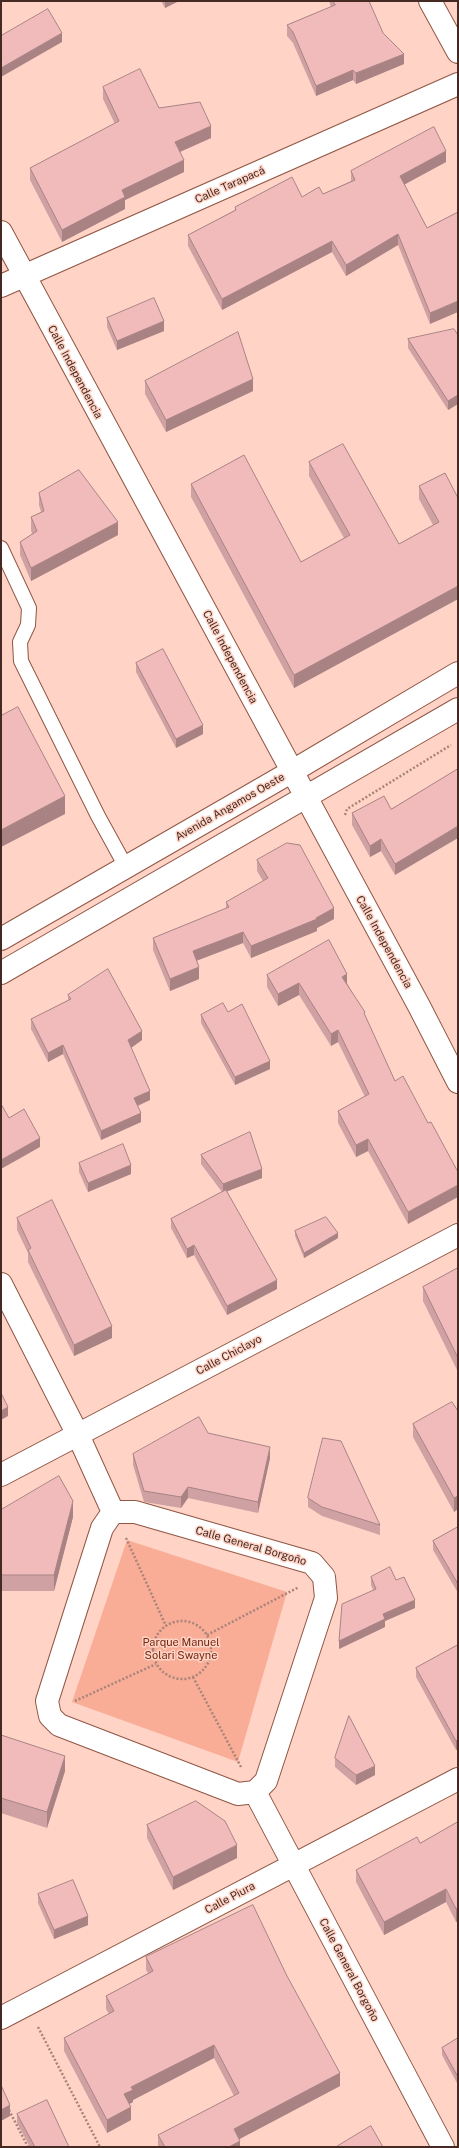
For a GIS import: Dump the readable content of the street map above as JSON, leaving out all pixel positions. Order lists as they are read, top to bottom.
{
  "streets": {
    "street": [
      "Calle Tarapacá",
      "Calle Independencia",
      "Avenida Angamos Oeste",
      "Calle Chiclayo",
      "Calle General Borgoño",
      "Calle Piura"
    ]
  },
  "crossings": [
    ["Calle Tarapacá", "Calle Independencia"],
    ["Calle Independencia", "Avenida Angamos Oeste"],
    ["Calle General Borgoño", "Calle Piura"]
  ],
  "parks": ["Parque Manuel Solari Swayne"]
}
